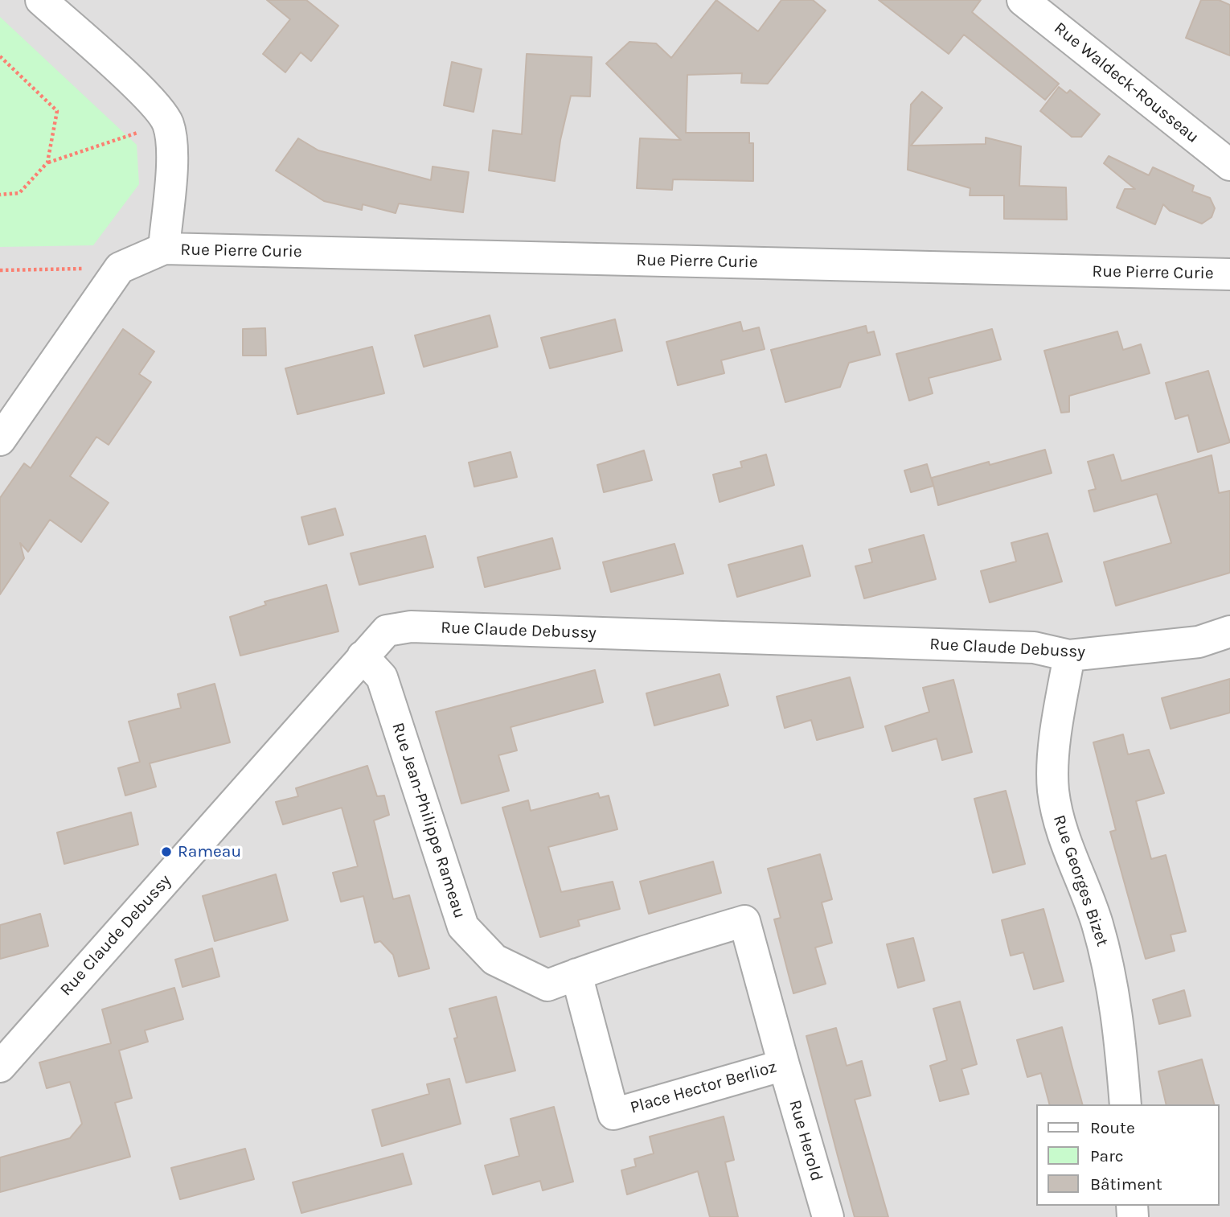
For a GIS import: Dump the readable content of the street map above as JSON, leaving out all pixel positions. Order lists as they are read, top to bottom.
{
  "streets": {
    "street": [
      "Rue Waldeck-Rousseau",
      "Rue Pierre Curie",
      "Rue Claude Debussy",
      "Rue Jean-Philippe Rameau",
      "Rue Georges Bizet",
      "Place Hector Berlioz",
      "Rue Herold"
    ]
  },
  "crossings": [
    ["Rue Claude Debussy", "Rue Jean-Philippe Rameau"],
    ["Rue Claude Debussy", "Rue Georges Bizet"],
    ["Rue Jean-Philippe Rameau", "Place Hector Berlioz"],
    ["Place Hector Berlioz", "Rue Herold"]
  ],
  "places": ["Rameau"],
  "legend": ["Route", "Parc", "Bâtiment"]
}
